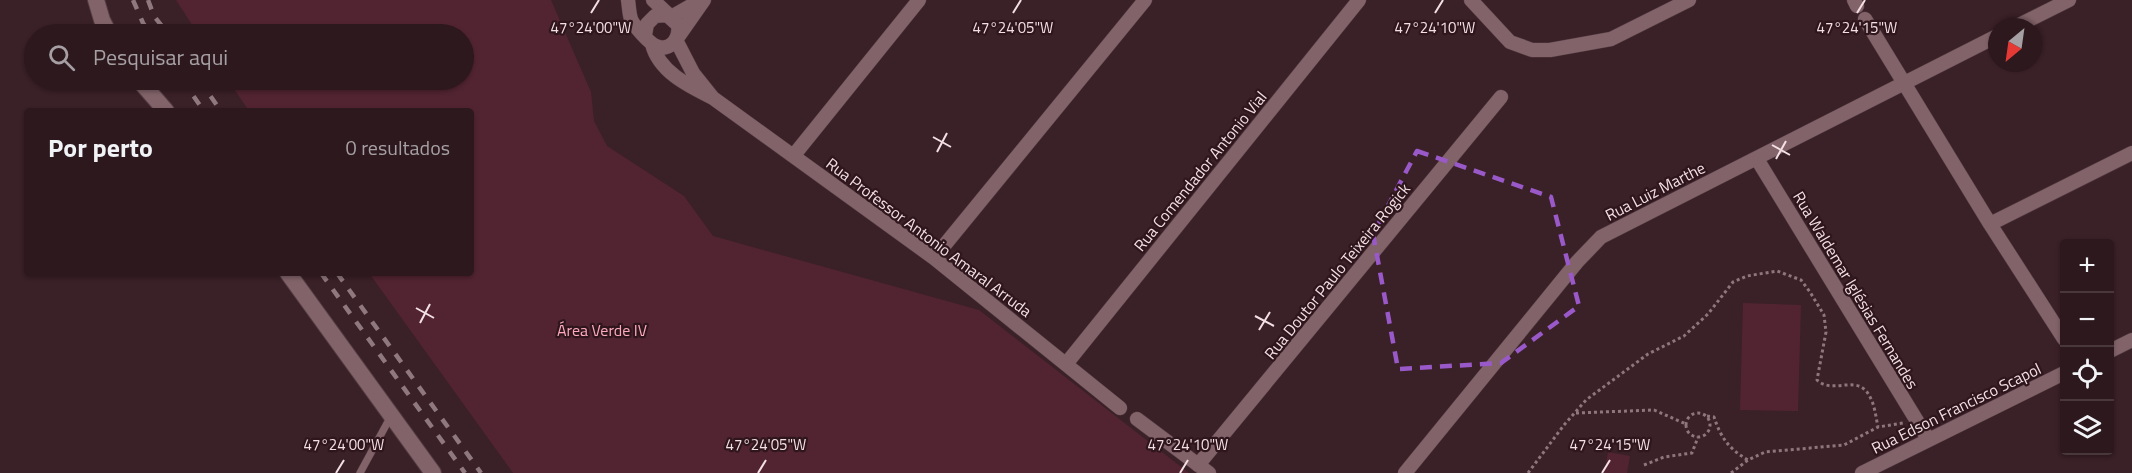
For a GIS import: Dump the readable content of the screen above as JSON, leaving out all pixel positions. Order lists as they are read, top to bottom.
{
  "streets": {
    "street": [
      "Rua Comendador Antonio Vial",
      "Rua Luiz Marthe",
      "Rua Professor Antonio Amaral Arruda",
      "Rua Doutor Paulo Teixeira Rogick",
      "Rua Waldemar Iglésias Fernandes",
      "Rua Edson Francisco Scapol"
    ]
  },
  "crossings": [
    ["Rua Comendador Antonio Vial", "Rua Professor Antonio Amaral Arruda"],
    ["Rua Luiz Marthe", "Rua Waldemar Iglésias Fernandes"],
    ["Rua Waldemar Iglésias Fernandes", "Rua Edson Francisco Scapol"]
  ],
  "parks": ["Área Verde IV"],
  "north": "bottom left",
  "page": {
    "search": "Pesquisar aqui",
    "heading": ["Por perto", "0 resultados"],
    "map_buttons": ["+", "−"]
  },
  "coordinates": [
    "47°24'00\"W",
    "47°24'05\"W",
    "47°24'10\"W",
    "47°24'15\"W"
  ]
}
